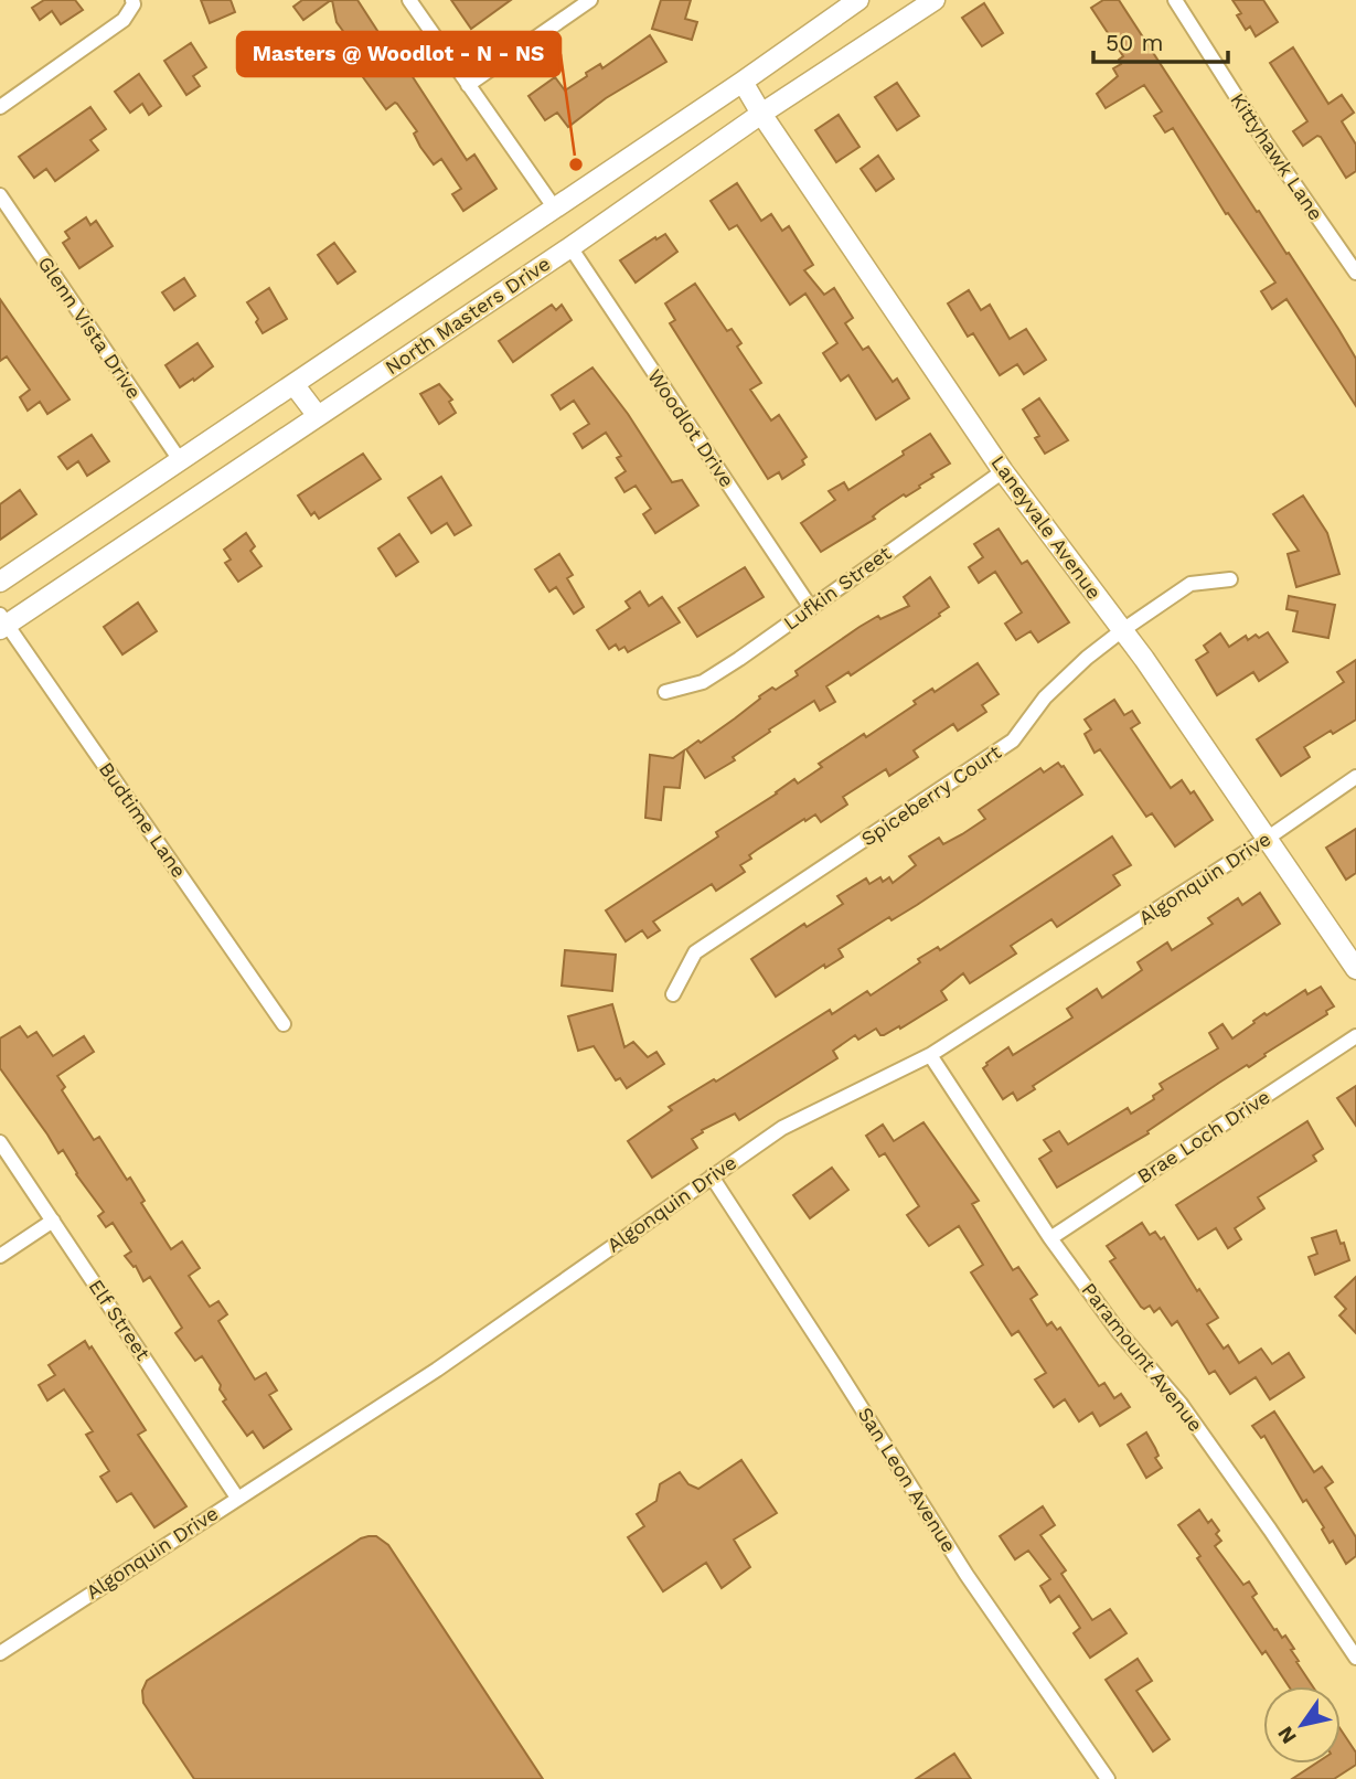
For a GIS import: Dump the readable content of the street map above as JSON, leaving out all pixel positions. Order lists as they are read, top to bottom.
{
  "streets": {
    "main road": ["North Masters Drive", "Laneyvale Avenue"],
    "street": [
      "Kittyhawk Lane",
      "Glenn Vista Drive",
      "Woodlot Drive",
      "Lufkin Street",
      "Spiceberry Court",
      "Budtime Lane",
      "Algonquin Drive",
      "Brae Loch Drive",
      "Elf Street",
      "Paramount Avenue",
      "San Leon Avenue"
    ]
  },
  "crossings": [
    ["North Masters Drive", "Glenn Vista Drive"],
    ["North Masters Drive", "Woodlot Drive"],
    ["North Masters Drive", "Laneyvale Avenue"],
    ["North Masters Drive", "Budtime Lane"],
    ["Woodlot Drive", "Lufkin Street"],
    ["Laneyvale Avenue", "Lufkin Street"],
    ["Laneyvale Avenue", "Spiceberry Court"],
    ["Laneyvale Avenue", "Algonquin Drive"],
    ["Algonquin Drive", "Elf Street"],
    ["Algonquin Drive", "Paramount Avenue"],
    ["Algonquin Drive", "San Leon Avenue"],
    ["Brae Loch Drive", "Paramount Avenue"]
  ],
  "places": ["Masters @ Woodlot - N - NS"],
  "scale_bar": "50 m",
  "north": "bottom left"
}
